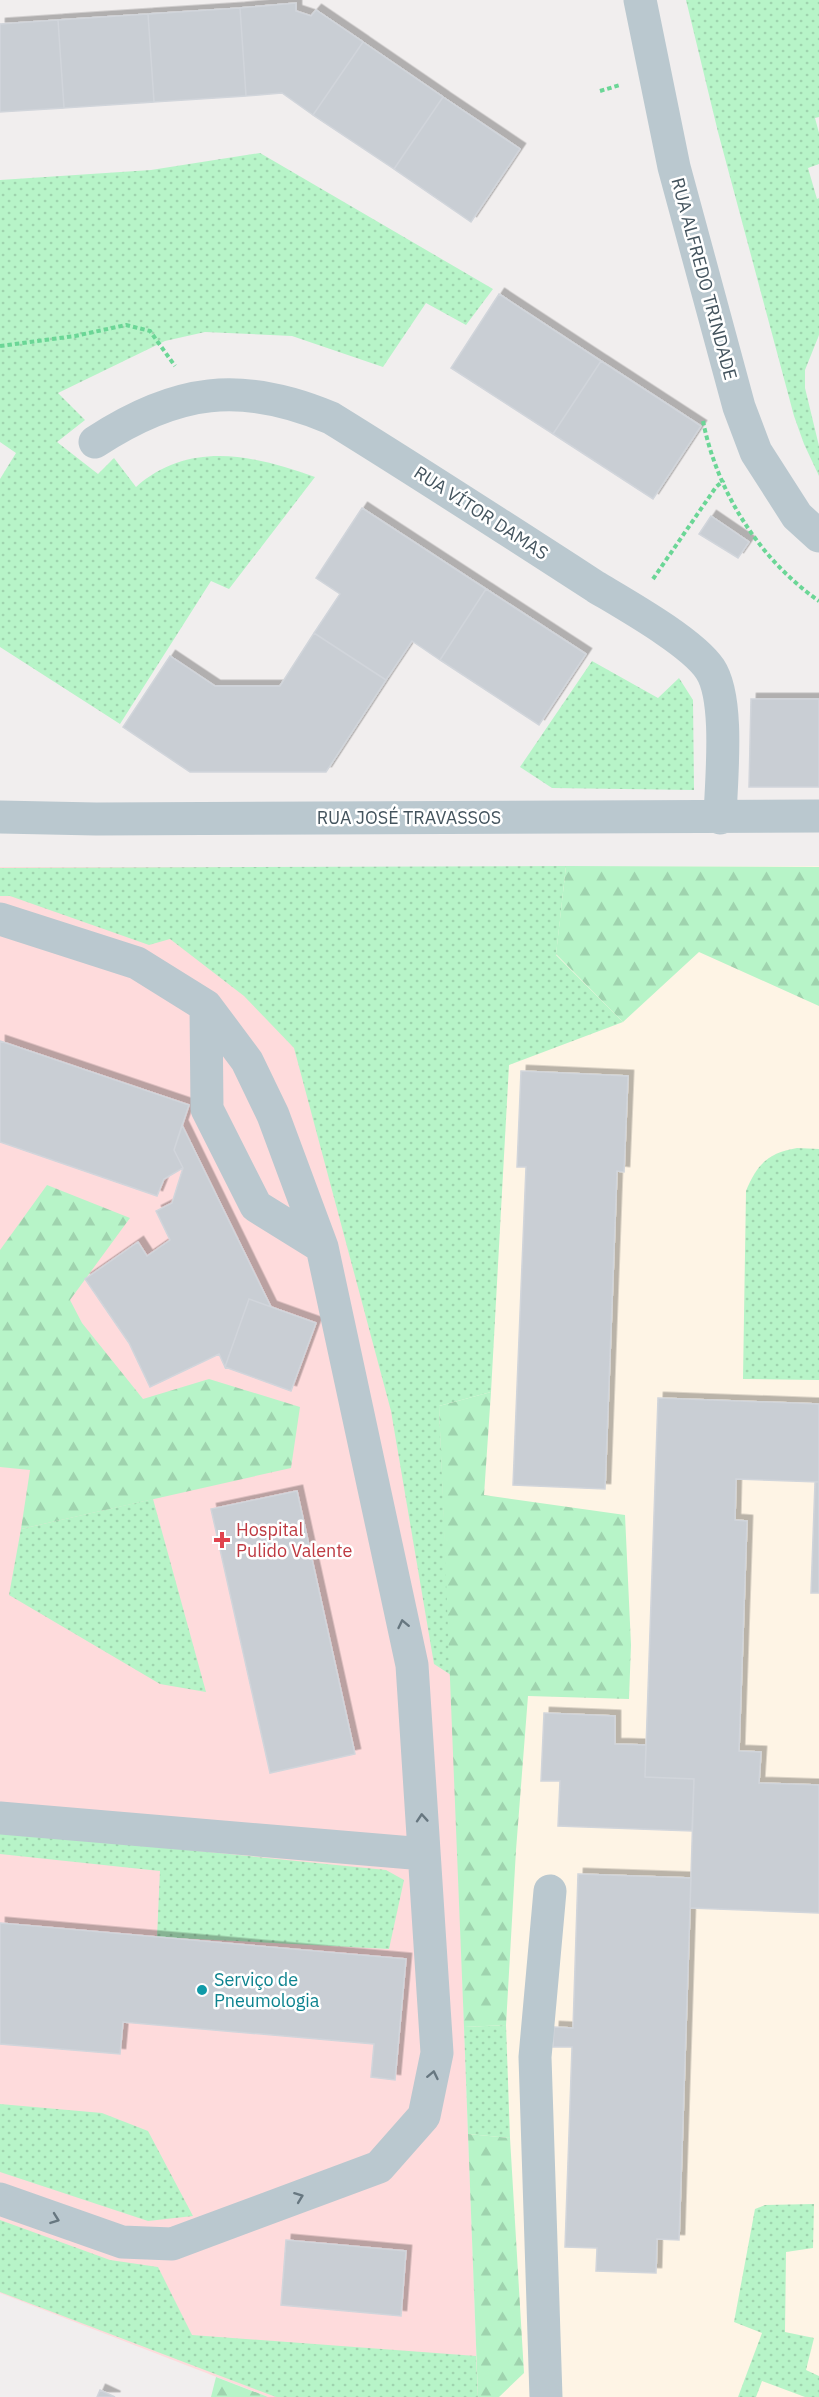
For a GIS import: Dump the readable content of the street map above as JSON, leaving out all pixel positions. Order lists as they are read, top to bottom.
{
  "streets": {
    "street": ["RUA ALFREDO TRINDADE", "RUA VÍTOR DAMAS", "RUA JOSÉ TRAVASSOS"]
  },
  "crossings": [
    ["RUA VÍTOR DAMAS", "RUA JOSÉ TRAVASSOS"]
  ],
  "places": {
    "health": ["Hospital Pulido Valente"],
    "other": ["Serviço de Pneumologia"]
  }
}
